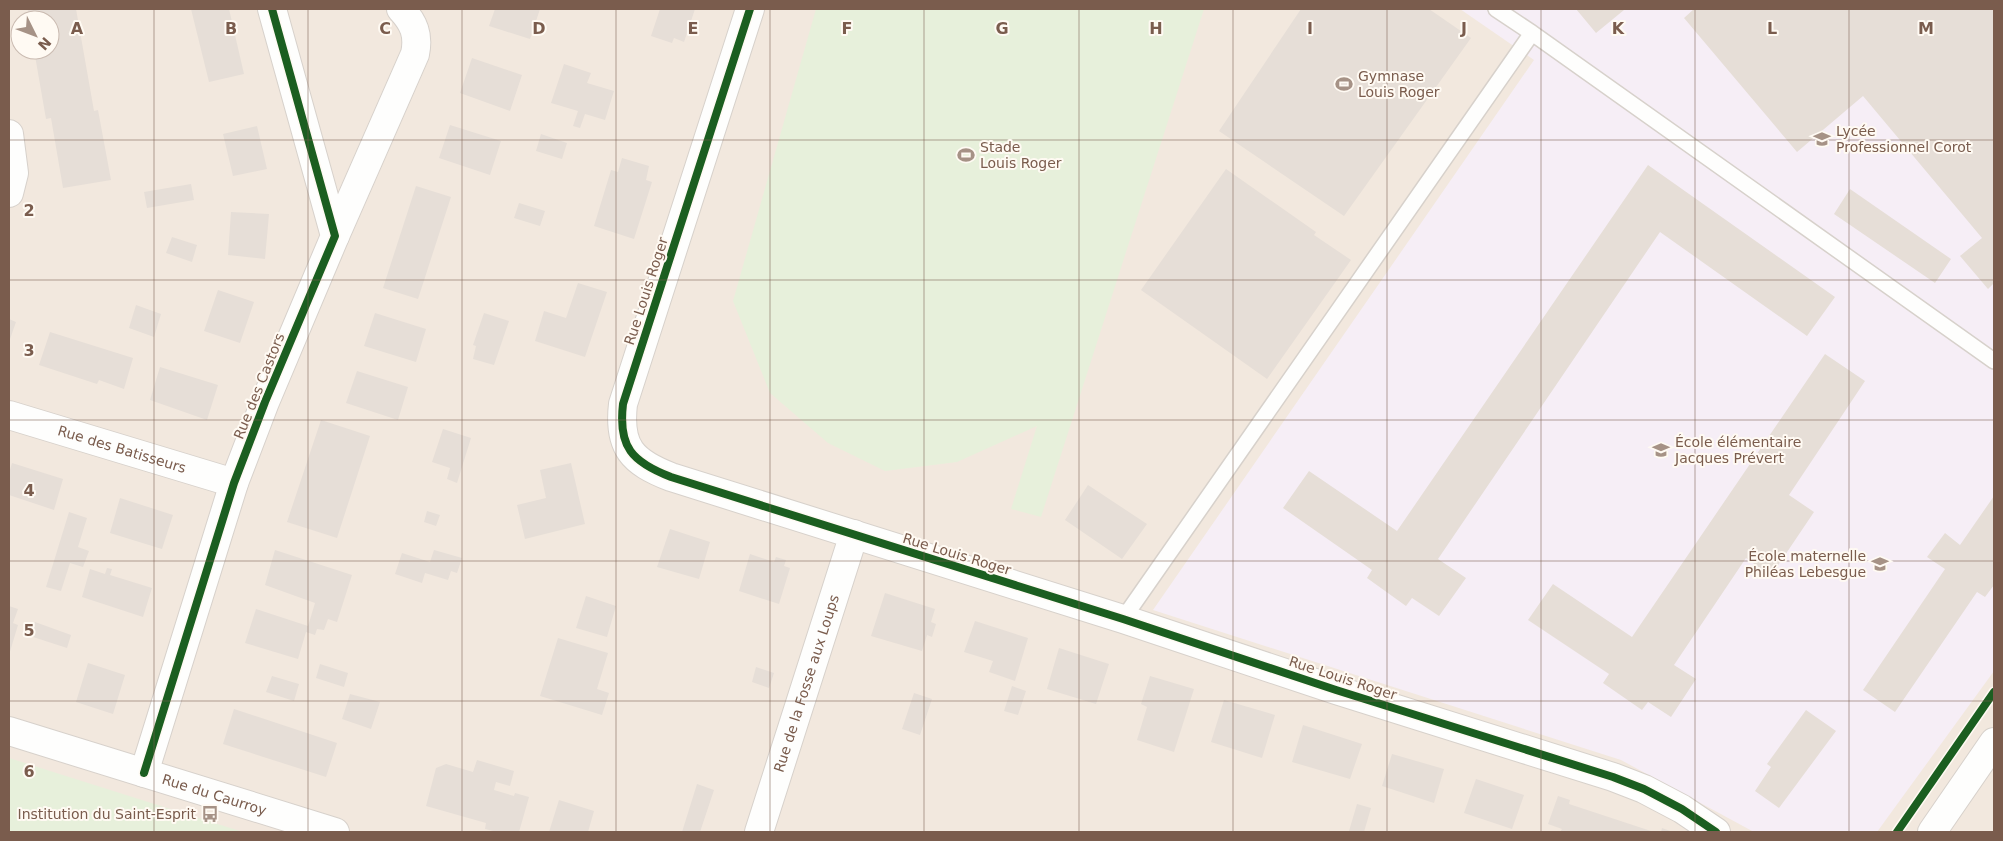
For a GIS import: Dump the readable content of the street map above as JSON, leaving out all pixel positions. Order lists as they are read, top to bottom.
{
  "streets": {
    "street": [
      "Rue Louis Roger",
      "Rue des Castors",
      "Rue des Batisseurs",
      "Rue de la Fosse aux Loups",
      "Rue du Caurroy"
    ]
  },
  "crossings": [
    ["Rue Louis Roger", "Rue de la Fosse aux Loups"],
    ["Rue des Castors", "Rue des Batisseurs"],
    ["Rue des Castors", "Rue du Caurroy"]
  ],
  "places": {
    "sports": ["Gymnase Louis Roger", "Stade Louis Roger"],
    "school or university": ["Lycée Professionnel Corot", "École élémentaire Jacques Prévert", "École maternelle Philéas Lebesgue"],
    "bus stop": ["Institution du Saint-Esprit"]
  },
  "north": "bottom right",
  "grid": {
    "columns": [
      "A",
      "B",
      "C",
      "D",
      "E",
      "F",
      "G",
      "H",
      "I",
      "J",
      "K",
      "L",
      "M"
    ],
    "rows": [
      "2",
      "3",
      "4",
      "5",
      "6"
    ]
  }
}
